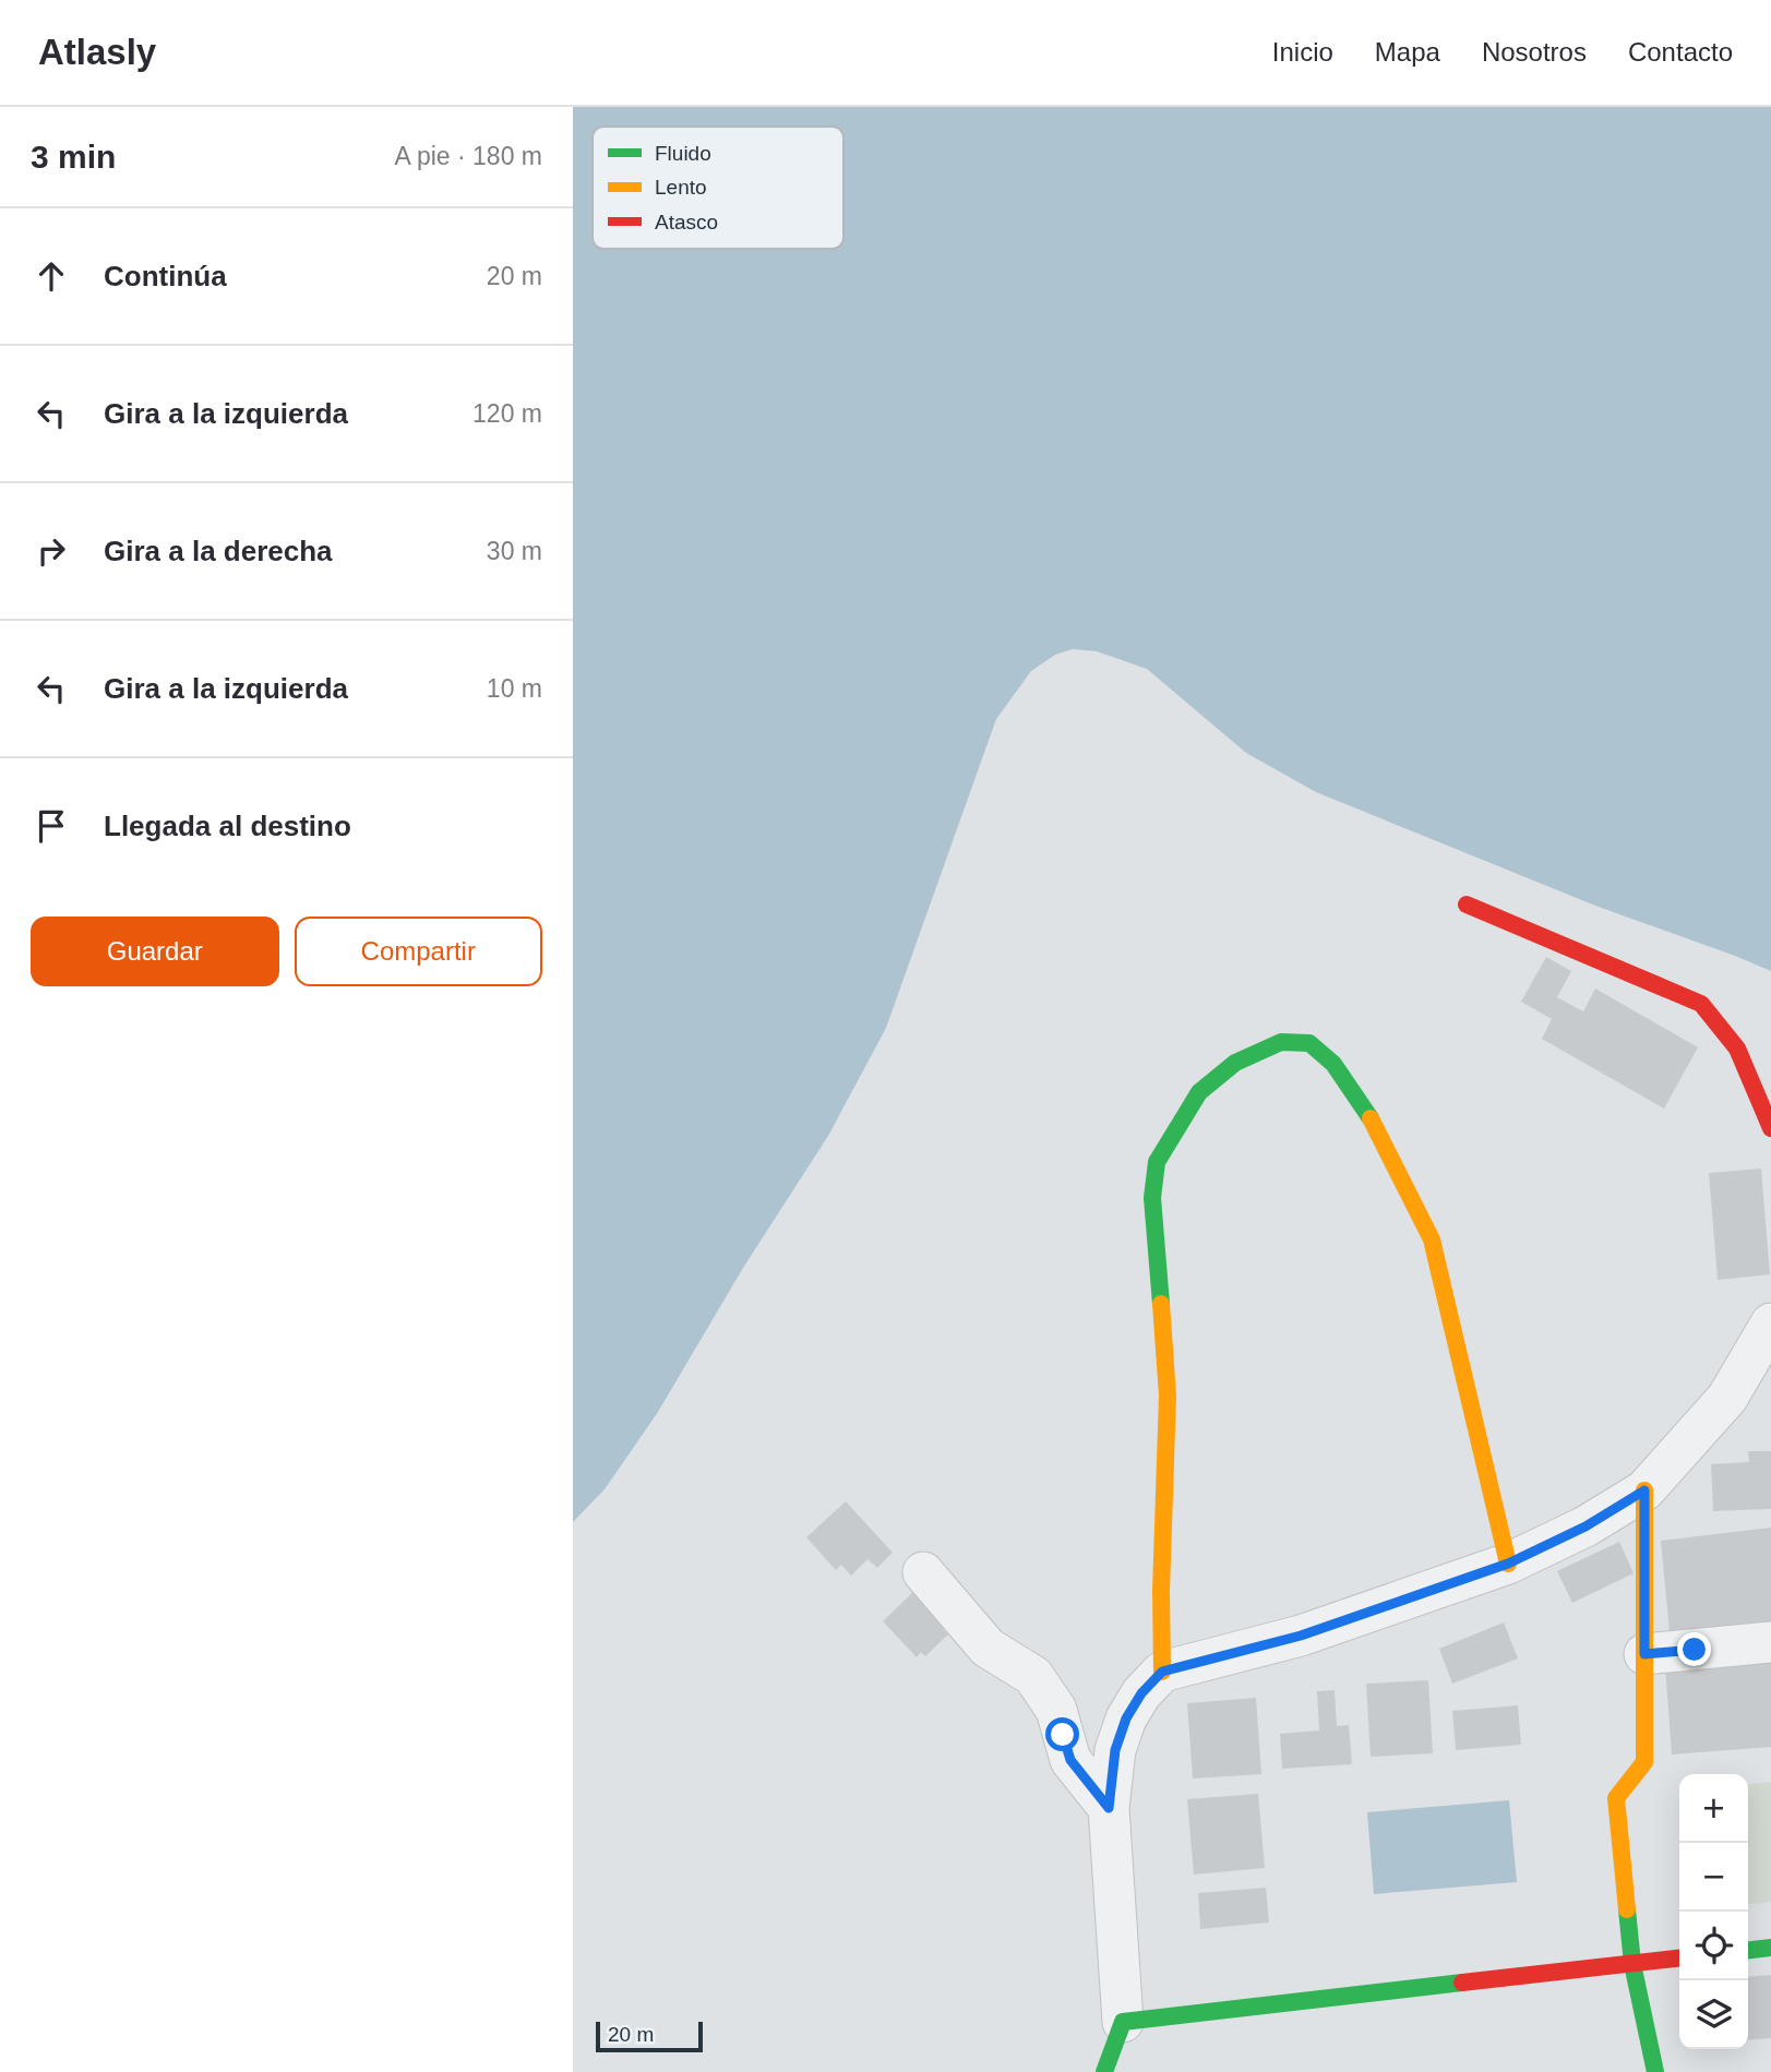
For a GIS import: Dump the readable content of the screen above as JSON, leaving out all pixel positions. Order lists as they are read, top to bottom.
{
  "legend": ["Fluido", "Lento", "Atasco"],
  "scale_bar": "20 m",
  "page": {
    "header": "Atlasly",
    "nav": [
      "Inicio",
      "Mapa",
      "Nosotros",
      "Contacto"
    ],
    "heading": ["3 min", "A pie · 180 m"],
    "list": [
      ["Continúa", "20 m"],
      ["Gira a la izquierda", "120 m"],
      ["Gira a la derecha", "30 m"],
      ["Gira a la izquierda", "10 m"],
      "Llegada al destino"
    ],
    "buttons": ["Guardar", "Compartir"],
    "map_buttons": ["+", "−"],
    "scale": "20 m"
  }
}
